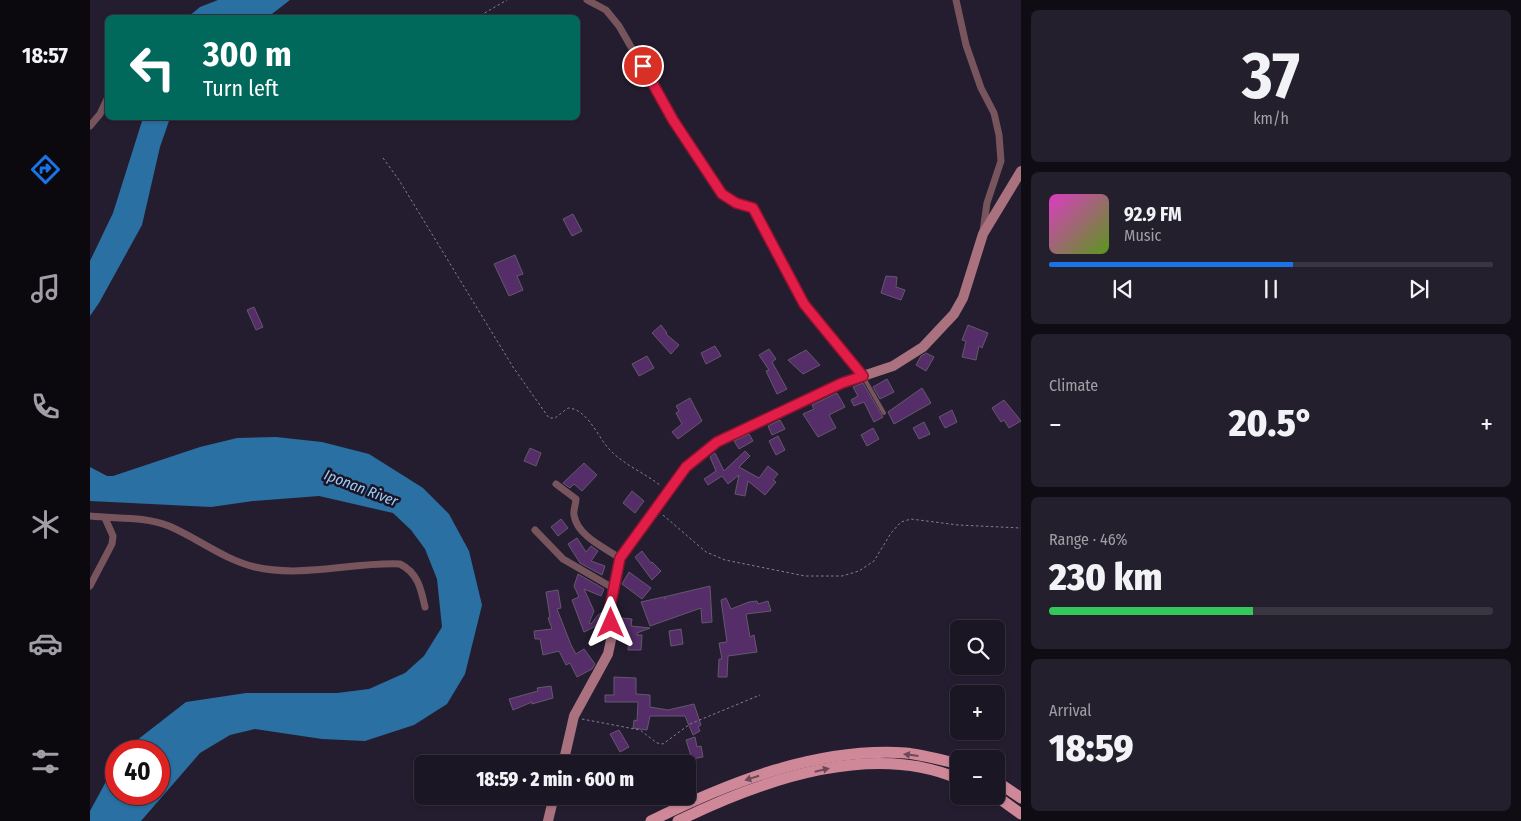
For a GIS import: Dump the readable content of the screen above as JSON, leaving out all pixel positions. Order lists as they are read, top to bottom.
{
  "water": ["Iponan River"],
  "page": {
    "tabs": "18:57",
    "tile": [
      ["37", "km/h"],
      "Climate",
      ["Range · 46%", "230 km"],
      ["Arrival", "18:59"]
    ],
    "turn": ["300 m", "Turn left"],
    "song": ["92.9 FM", "Music"],
    "heat": ["−", "20.5°", "+"],
    "map_buttons": ["+", "−"],
    "limit": "40",
    "trip": "18:59 · 2 min · 600 m"
  }
}
